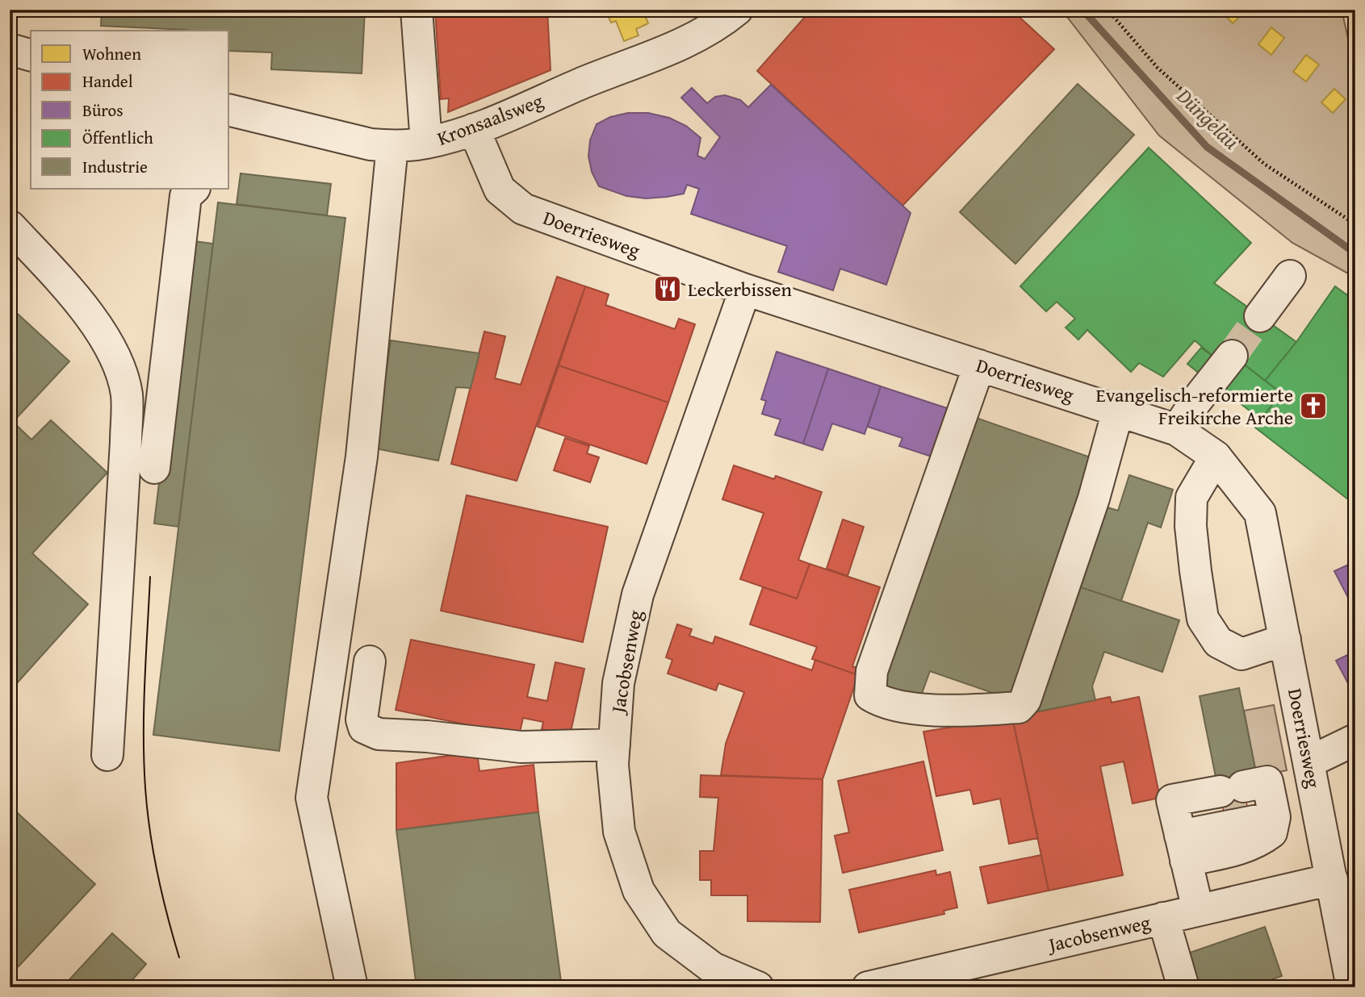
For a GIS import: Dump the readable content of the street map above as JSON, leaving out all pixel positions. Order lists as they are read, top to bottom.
{
  "streets": {
    "street": ["Kronsaalsweg", "Doerriesweg", "Jacobsenweg"]
  },
  "crossings": [
    ["Kronsaalsweg", "Doerriesweg"],
    ["Doerriesweg", "Jacobsenweg"]
  ],
  "water": ["Düngelau"],
  "places": {
    "restaurant": ["Leckerbissen"],
    "church": ["Evangelisch-reformierte Freikirche Arche"]
  },
  "legend": [
    "Wohnen",
    "Handel",
    "Büros",
    "Öffentlich",
    "Industrie"
  ]
}
